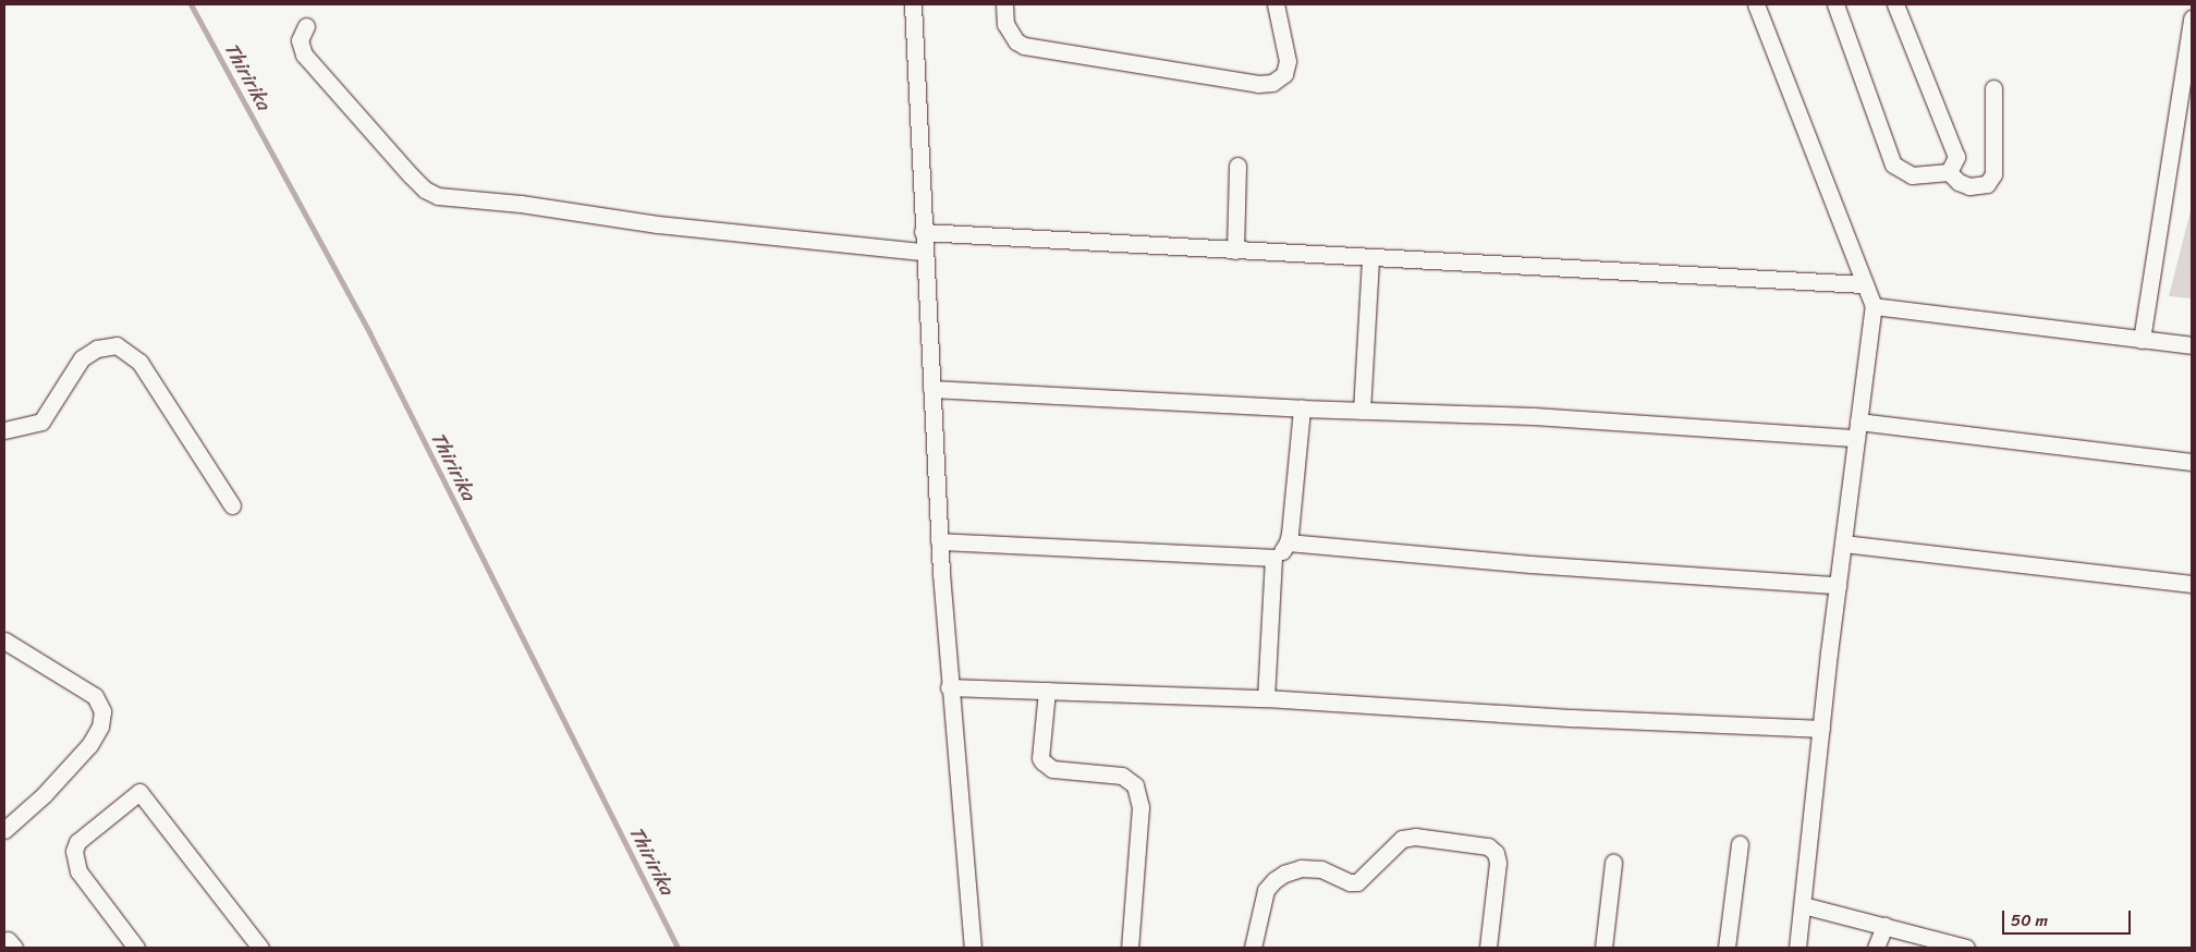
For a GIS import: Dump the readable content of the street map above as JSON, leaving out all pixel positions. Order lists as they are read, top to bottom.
{
  "water": ["Thiririka"],
  "scale_bar": "50 m"
}
